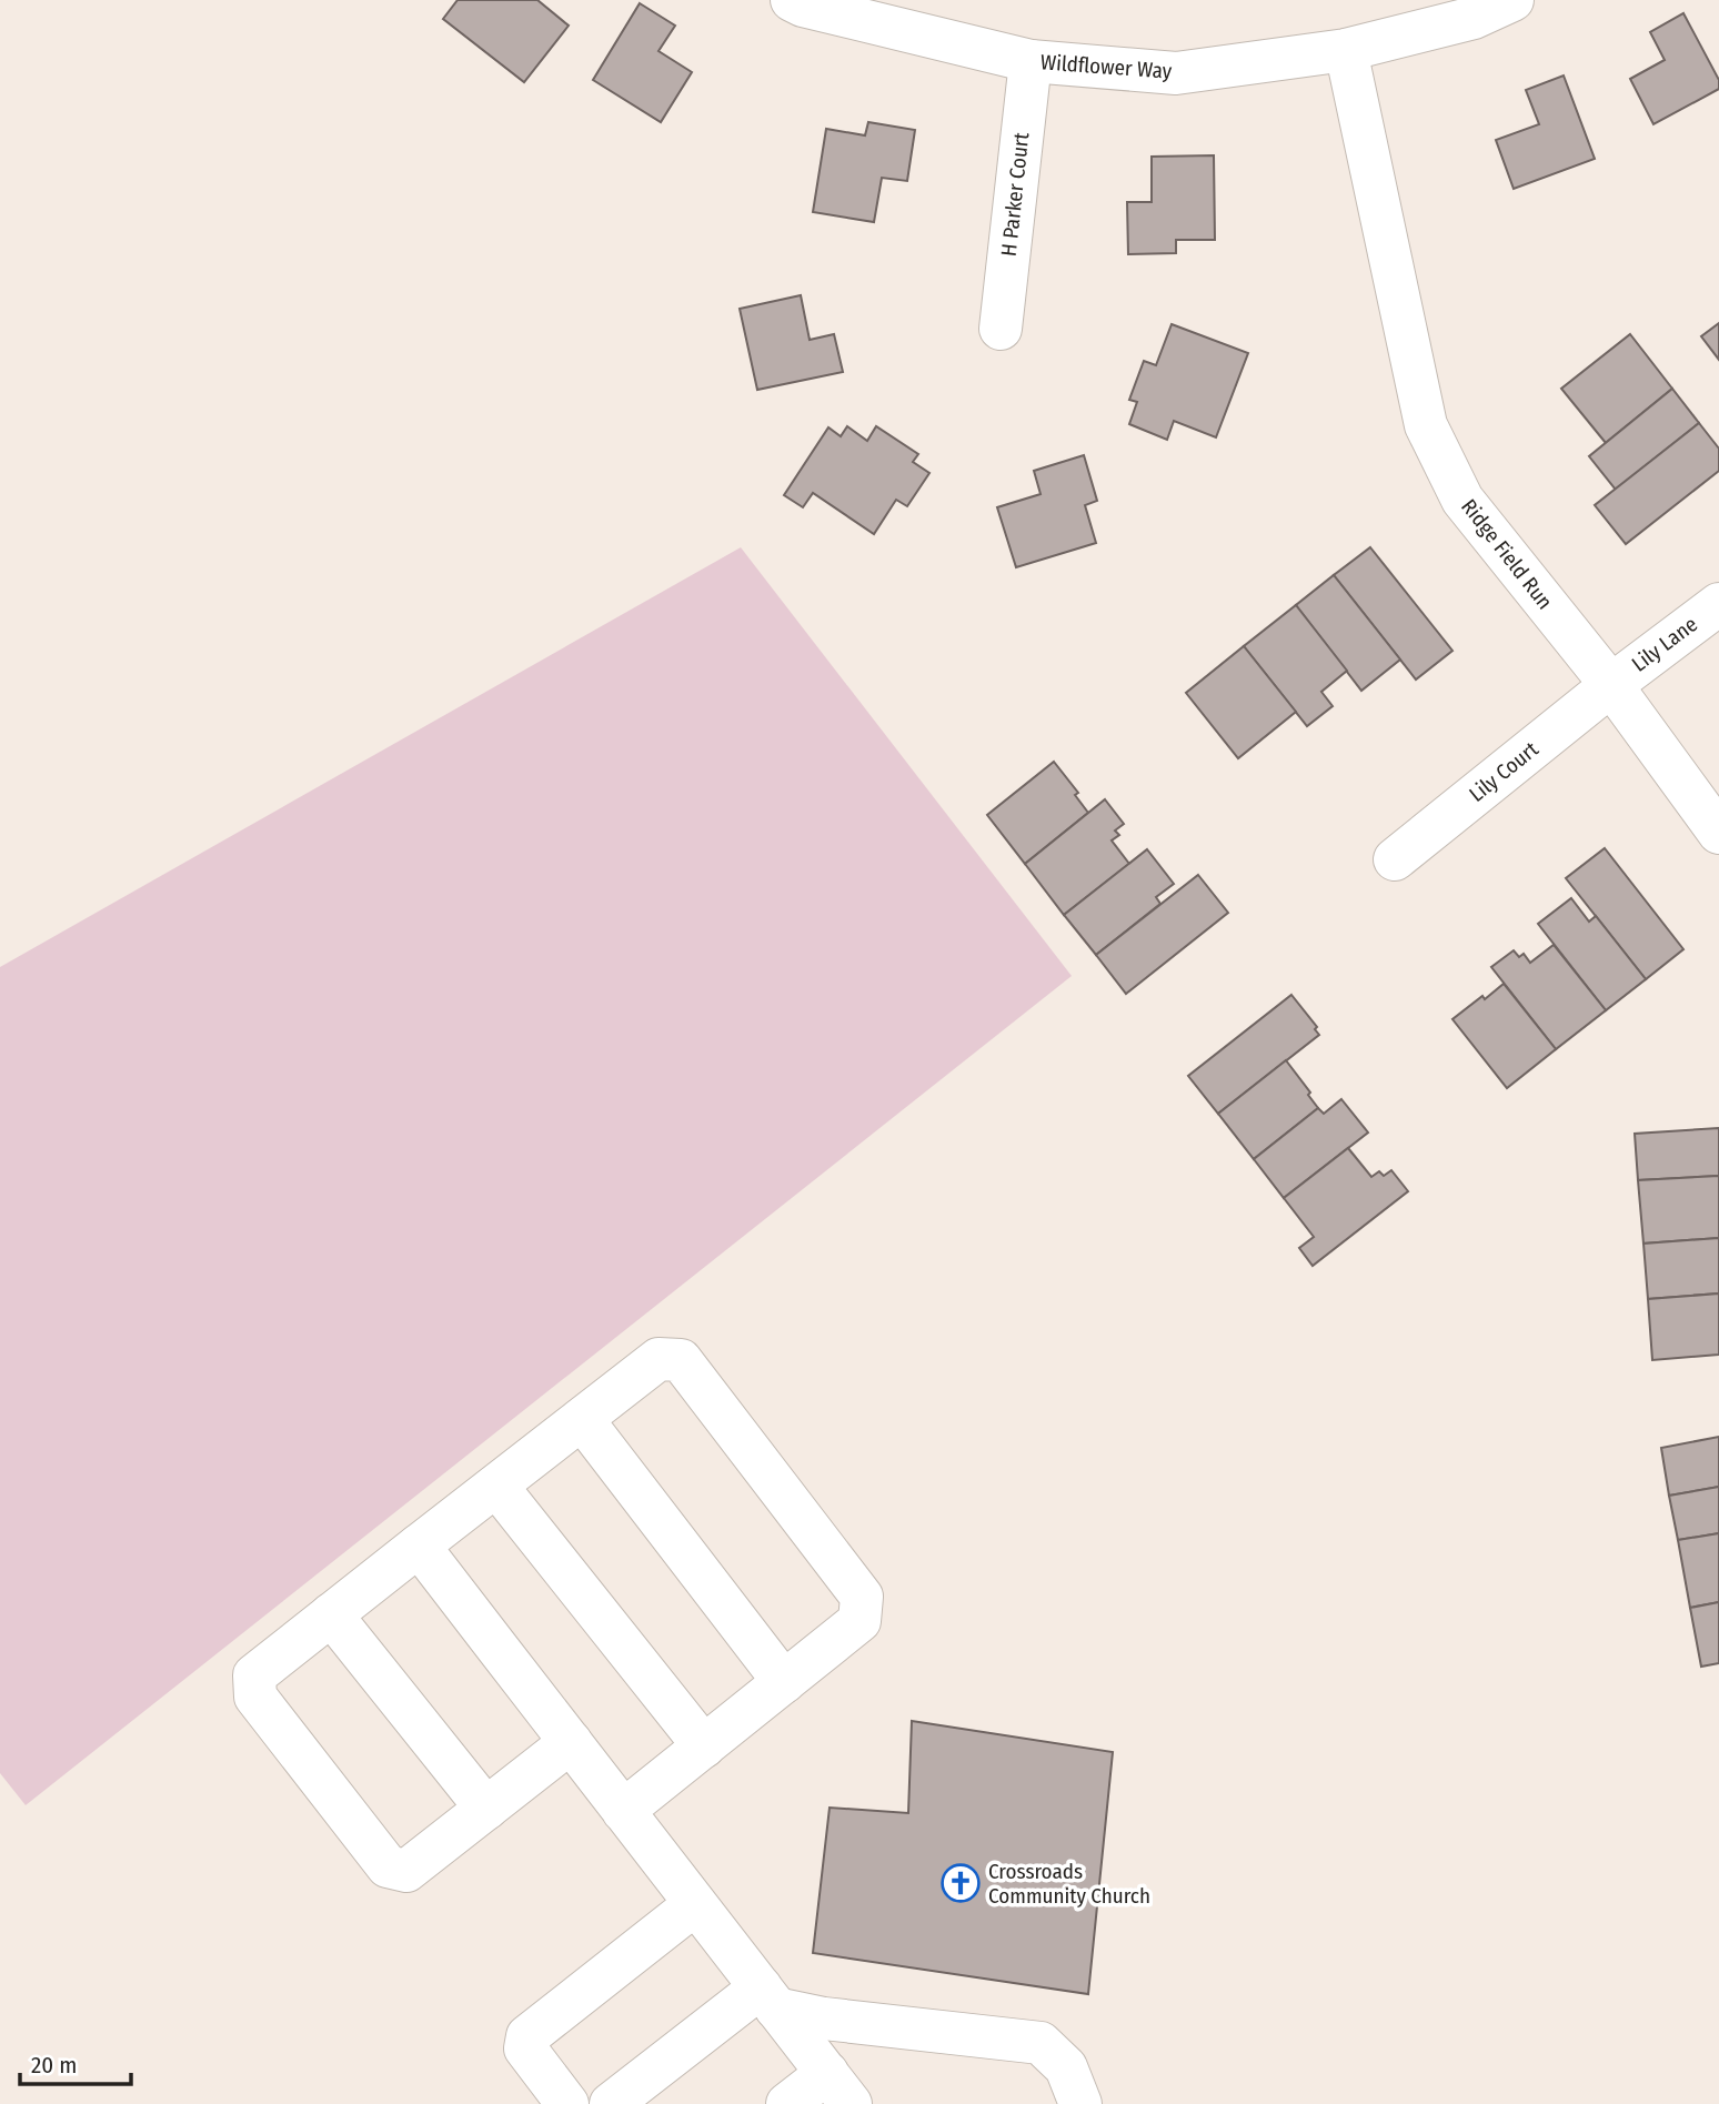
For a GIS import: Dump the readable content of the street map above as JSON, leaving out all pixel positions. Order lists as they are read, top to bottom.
{
  "streets": {
    "street": [
      "Wildflower Way",
      "H Parker Court",
      "Ridge Field Run",
      "Lily Lane",
      "Lily Court"
    ]
  },
  "crossings": [
    ["Wildflower Way", "H Parker Court"],
    ["Wildflower Way", "Ridge Field Run"],
    ["Ridge Field Run", "Lily Lane"],
    ["Ridge Field Run", "Lily Court"],
    ["Lily Lane", "Lily Court"]
  ],
  "places": {
    "church": ["Crossroads Community Church"]
  },
  "scale_bar": "20 m"
}
